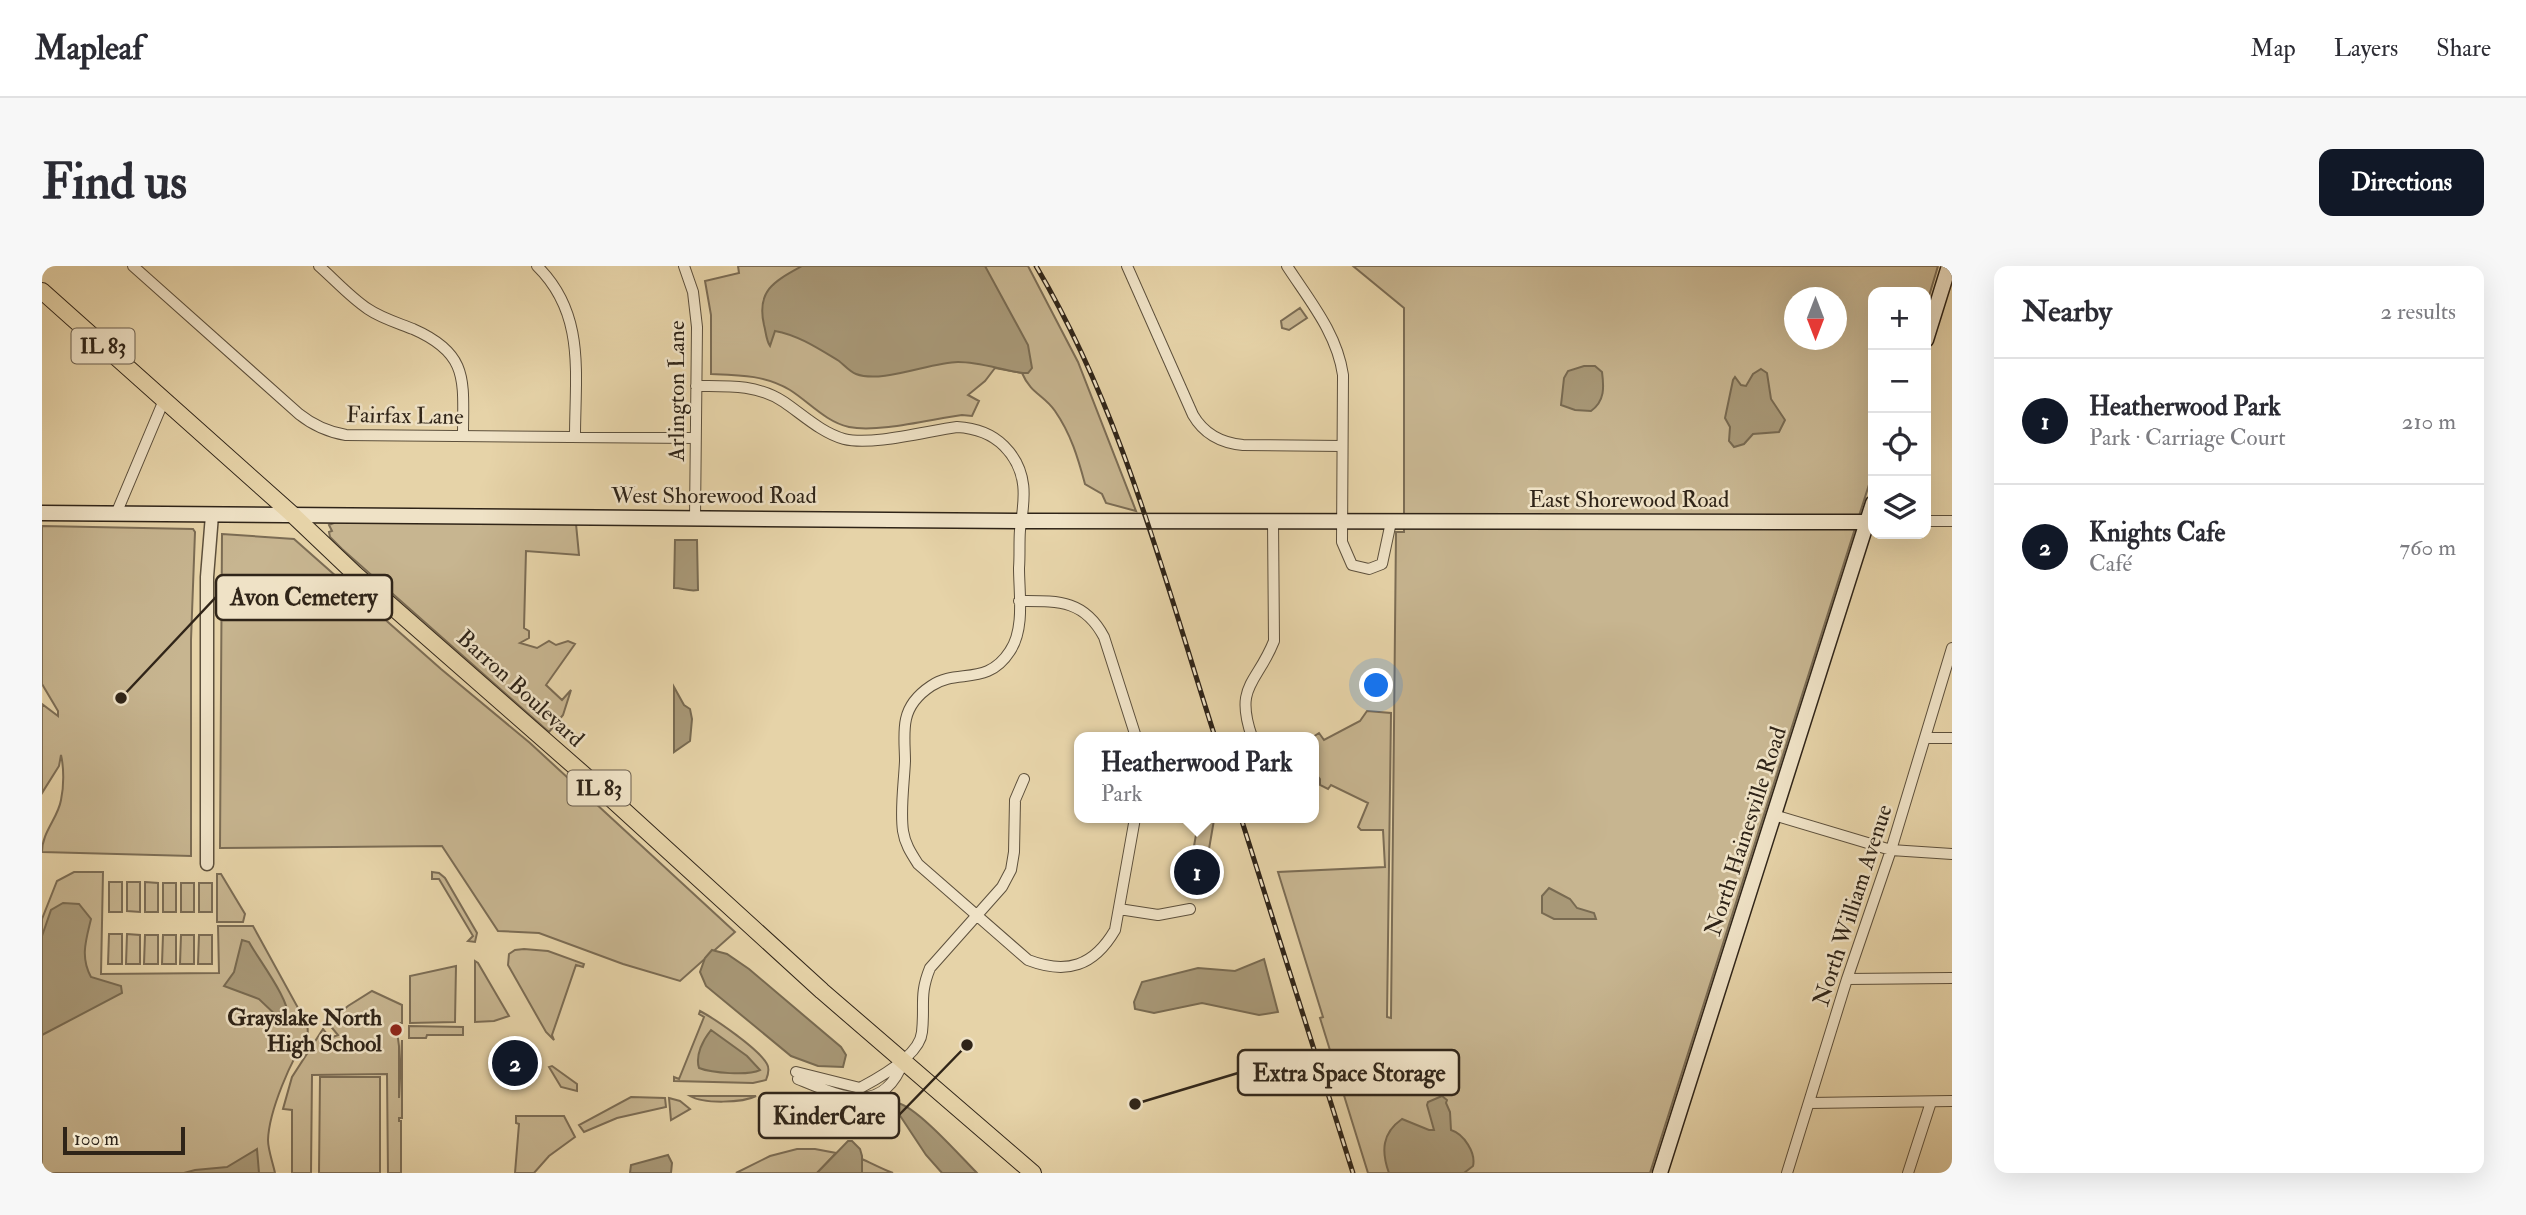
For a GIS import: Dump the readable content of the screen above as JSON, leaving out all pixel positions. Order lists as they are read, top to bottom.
{
  "streets": {
    "main road": [
      "IL 83",
      "West Shorewood Road",
      "East Shorewood Road",
      "Barron Boulevard",
      "North Hainesville Road"
    ],
    "street": ["Arlington Lane", "Fairfax Lane", "North William Avenue"]
  },
  "crossings": [
    ["Arlington Lane", "Fairfax Lane"],
    ["Arlington Lane", "West Shorewood Road"],
    ["West Shorewood Road", "East Shorewood Road"],
    ["West Shorewood Road", "Barron Boulevard"]
  ],
  "places": [
    "Avon Cemetery",
    "Grayslake North High School",
    "KinderCare",
    "Extra Space Storage"
  ],
  "scale_bar": "100 m",
  "north": "bottom",
  "page": {
    "header": "Mapleaf",
    "nav": ["Map", "Layers", "Share"],
    "buttons": "Directions",
    "title": "Find us",
    "heading": ["Nearby", "2 results"],
    "map_buttons": ["+", "−"],
    "list": [
      {
        "mark": "1",
        "name": "Heatherwood Park",
        "note": "Park · Carriage Court",
        "value": "210 m"
      },
      {
        "mark": "2",
        "name": "Knights Cafe",
        "note": "Café",
        "value": "760 m"
      }
    ],
    "popup": ["Heatherwood Park", "Park"],
    "pins": ["1", "2"],
    "scale": "100 m"
  }
}
